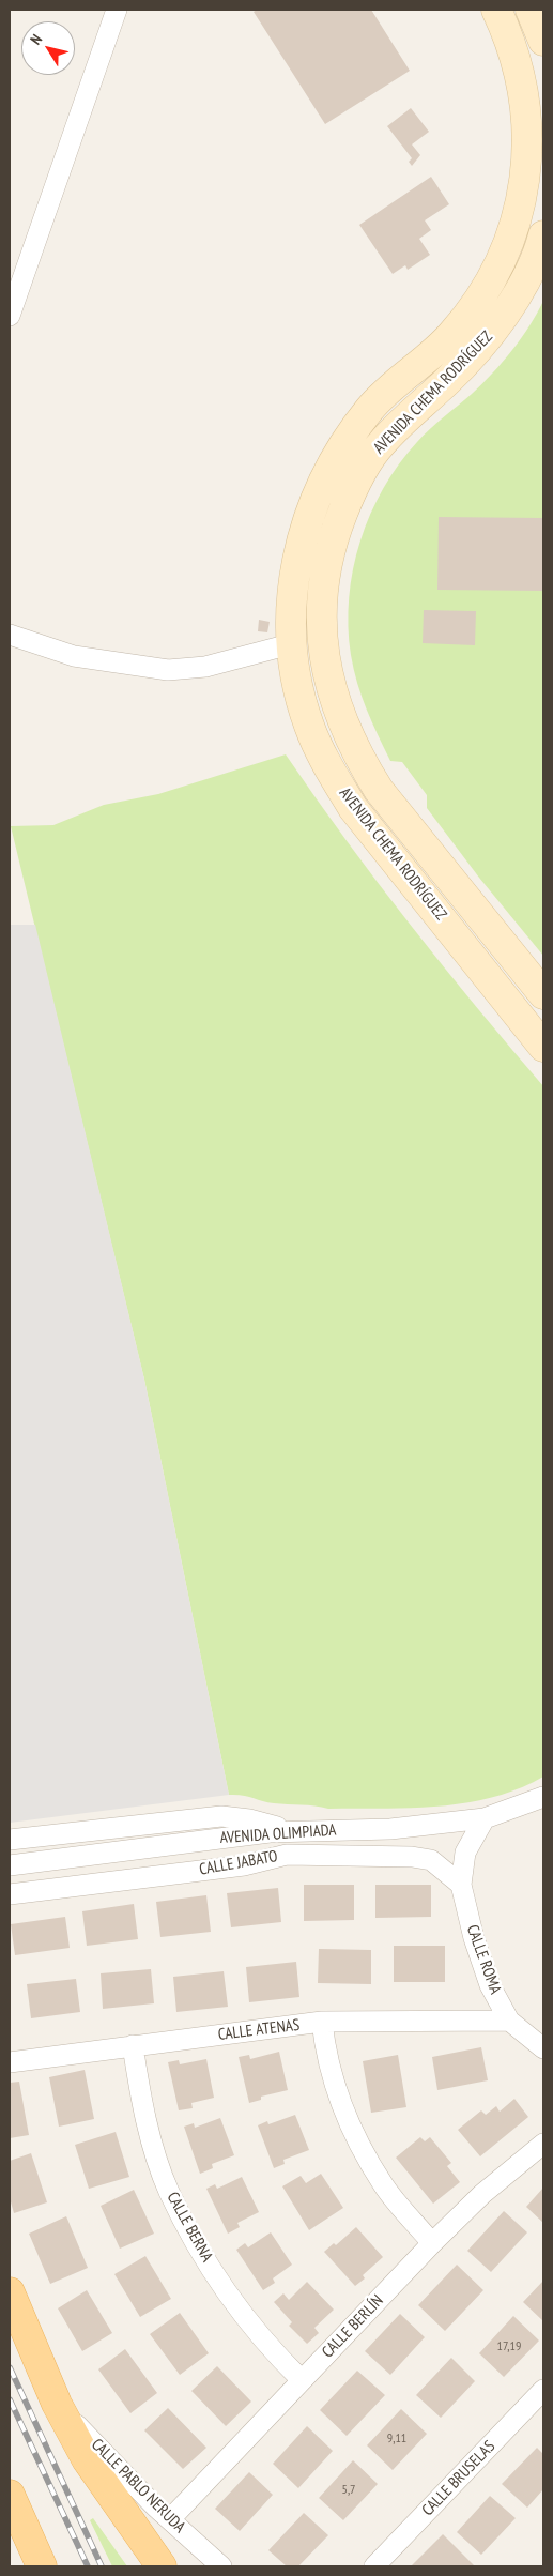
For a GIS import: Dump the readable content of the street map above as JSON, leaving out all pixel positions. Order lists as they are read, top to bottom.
{
  "streets": {
    "main road": ["AVENIDA CHEMA RODRÍGUEZ", "CALLE PABLO NERUDA"],
    "street": [
      "AVENIDA OLIMPIADA",
      "CALLE JABATO",
      "CALLE ROMA",
      "CALLE ATENAS",
      "CALLE BERNA",
      "CALLE BERLÍN",
      "CALLE BRUSELAS"
    ]
  },
  "crossings": [
    ["CALLE JABATO", "CALLE ROMA"],
    ["CALLE ROMA", "CALLE ATENAS"],
    ["CALLE ATENAS", "CALLE BERNA"],
    ["CALLE BERNA", "CALLE BERLÍN"],
    ["CALLE BERLÍN", "CALLE PABLO NERUDA"]
  ],
  "house_numbers": ["17,19", "9,11", "5,7"],
  "north": "top left"
}
